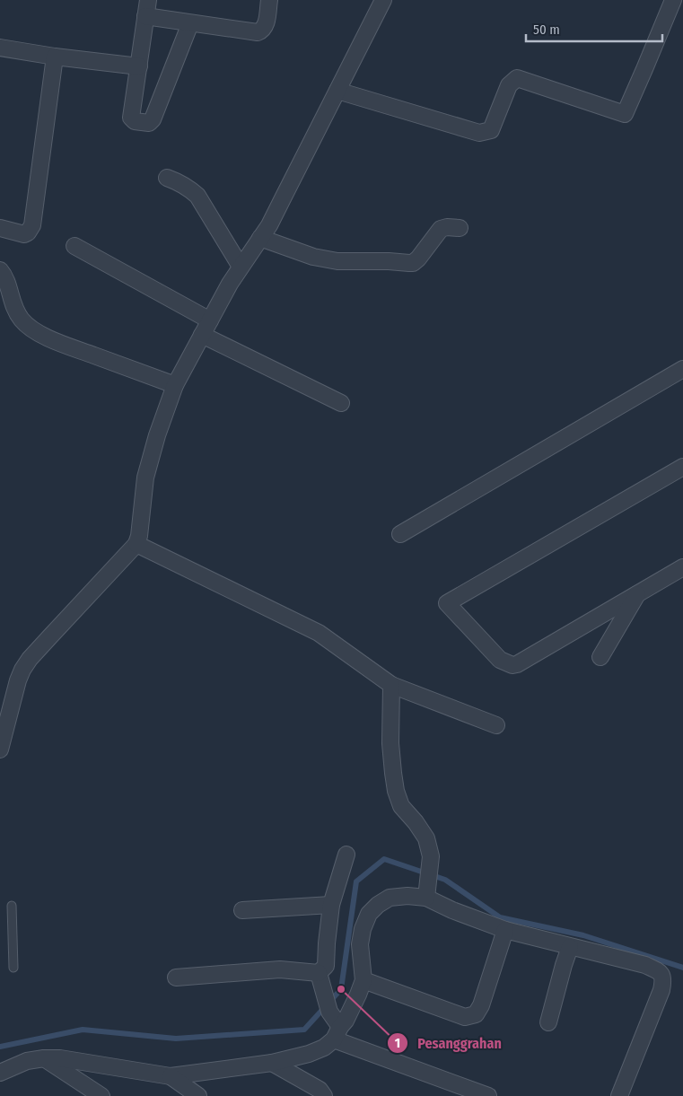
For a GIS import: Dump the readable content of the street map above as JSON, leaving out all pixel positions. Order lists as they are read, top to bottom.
{
  "places": ["Pesanggrahan"],
  "scale_bar": "50 m"
}
